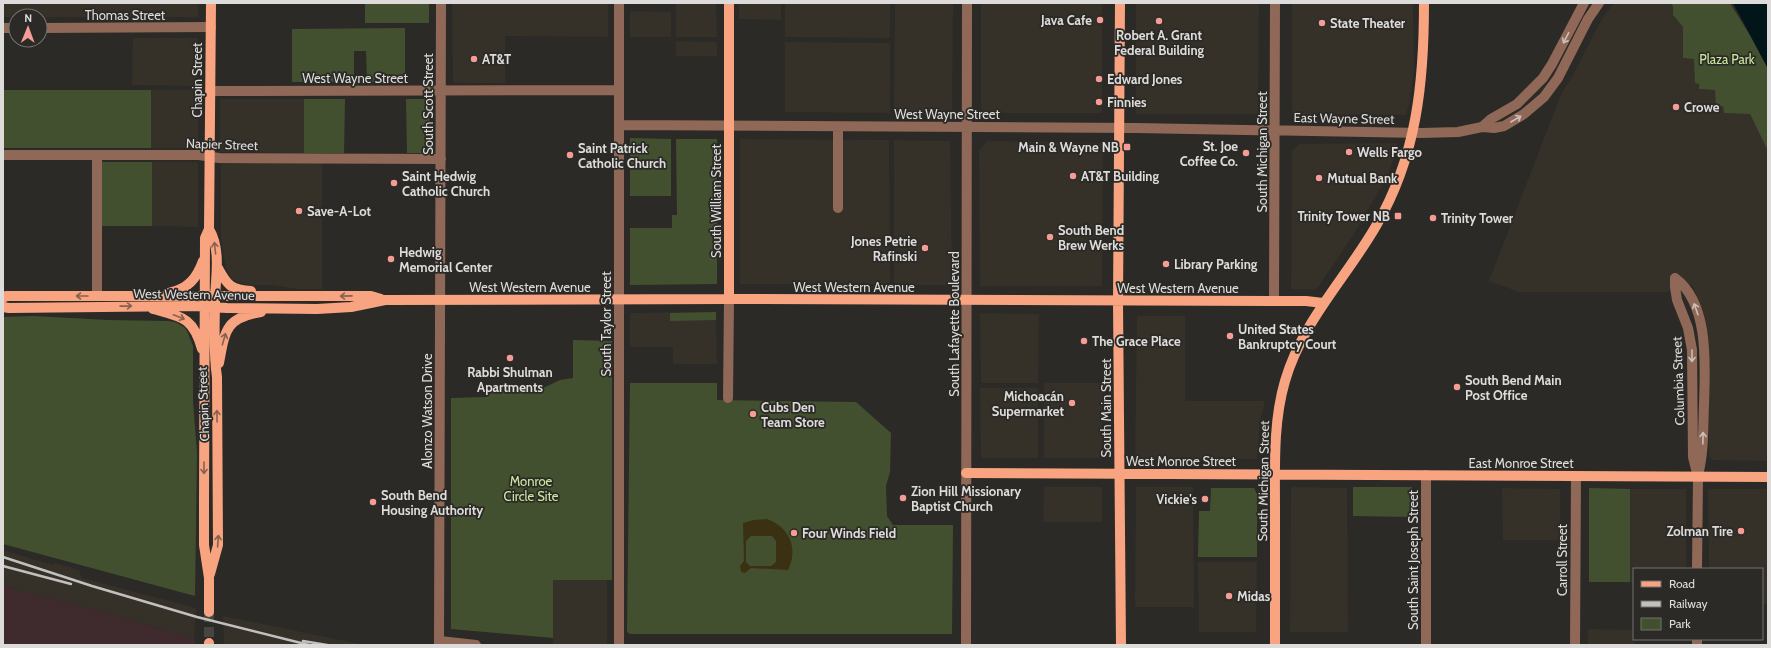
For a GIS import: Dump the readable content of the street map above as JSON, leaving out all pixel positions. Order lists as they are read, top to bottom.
{
  "streets": {
    "main road": [
      "Chapin Street",
      "South Michigan Street",
      "South William Street",
      "West Western Avenue",
      "South Main Street",
      "West Monroe Street",
      "East Monroe Street"
    ],
    "street": [
      "Thomas Street",
      "West Wayne Street",
      "South Scott Street",
      "East Wayne Street",
      "Napier Street",
      "South Taylor Street",
      "South Lafayette Boulevard",
      "Columbia Street",
      "Alonzo Watson Drive",
      "South Saint Joseph Street",
      "Carroll Street"
    ]
  },
  "crossings": [
    ["Thomas Street", "Chapin Street"],
    ["West Wayne Street", "Chapin Street"],
    ["West Wayne Street", "South Scott Street"],
    ["West Wayne Street", "East Wayne Street"],
    ["West Wayne Street", "South Michigan Street"],
    ["West Wayne Street", "South William Street"],
    ["West Wayne Street", "South Taylor Street"],
    ["West Wayne Street", "South Lafayette Boulevard"],
    ["West Wayne Street", "South Main Street"],
    ["Chapin Street", "Napier Street"],
    ["Chapin Street", "West Western Avenue"],
    ["South Scott Street", "Napier Street"],
    ["South Scott Street", "West Western Avenue"],
    ["South Scott Street", "Alonzo Watson Drive"],
    ["East Wayne Street", "South Michigan Street"],
    ["South Michigan Street", "West Western Avenue"],
    ["South Michigan Street", "West Monroe Street"],
    ["South Michigan Street", "East Monroe Street"],
    ["South William Street", "West Western Avenue"],
    ["West Western Avenue", "South Taylor Street"],
    ["West Western Avenue", "South Lafayette Boulevard"],
    ["West Western Avenue", "South Main Street"],
    ["West Western Avenue", "Alonzo Watson Drive"],
    ["South Lafayette Boulevard", "West Monroe Street"],
    ["Columbia Street", "East Monroe Street"],
    ["South Main Street", "West Monroe Street"],
    ["West Monroe Street", "East Monroe Street"],
    ["East Monroe Street", "South Saint Joseph Street"],
    ["East Monroe Street", "Carroll Street"]
  ],
  "parks": ["Plaza Park", "Monroe Circle Site"],
  "places": {
    "other": [
      "Java Cafe",
      "Robert A. Grant Federal Building",
      "State Theater",
      "AT&T",
      "Edward Jones",
      "Finnies",
      "Crowe",
      "Wells Fargo",
      "St. Joe Coffee Co.",
      "Saint Patrick Catholic Church",
      "AT&T Building",
      "Mutual Bank",
      "Saint Hedwig Catholic Church",
      "Save-A-Lot",
      "Trinity Tower",
      "South Bend Brew Werks",
      "Jones Petrie Rafinski",
      "Hedwig Memorial Center",
      "Library Parking",
      "United States Bankruptcy Court",
      "The Grace Place",
      "Rabbi Shulman Apartments",
      "South Bend Main Post Office",
      "Michoacán Supermarket",
      "Cubs Den Team Store",
      "Zion Hill Missionary Baptist Church",
      "Vickie's",
      "South Bend Housing Authority",
      "Zolman Tire",
      "Four Winds Field",
      "Midas"
    ],
    "transit": ["Main & Wayne NB", "Trinity Tower NB"]
  },
  "legend": ["Road", "Railway", "Park"],
  "north": "top"
}
